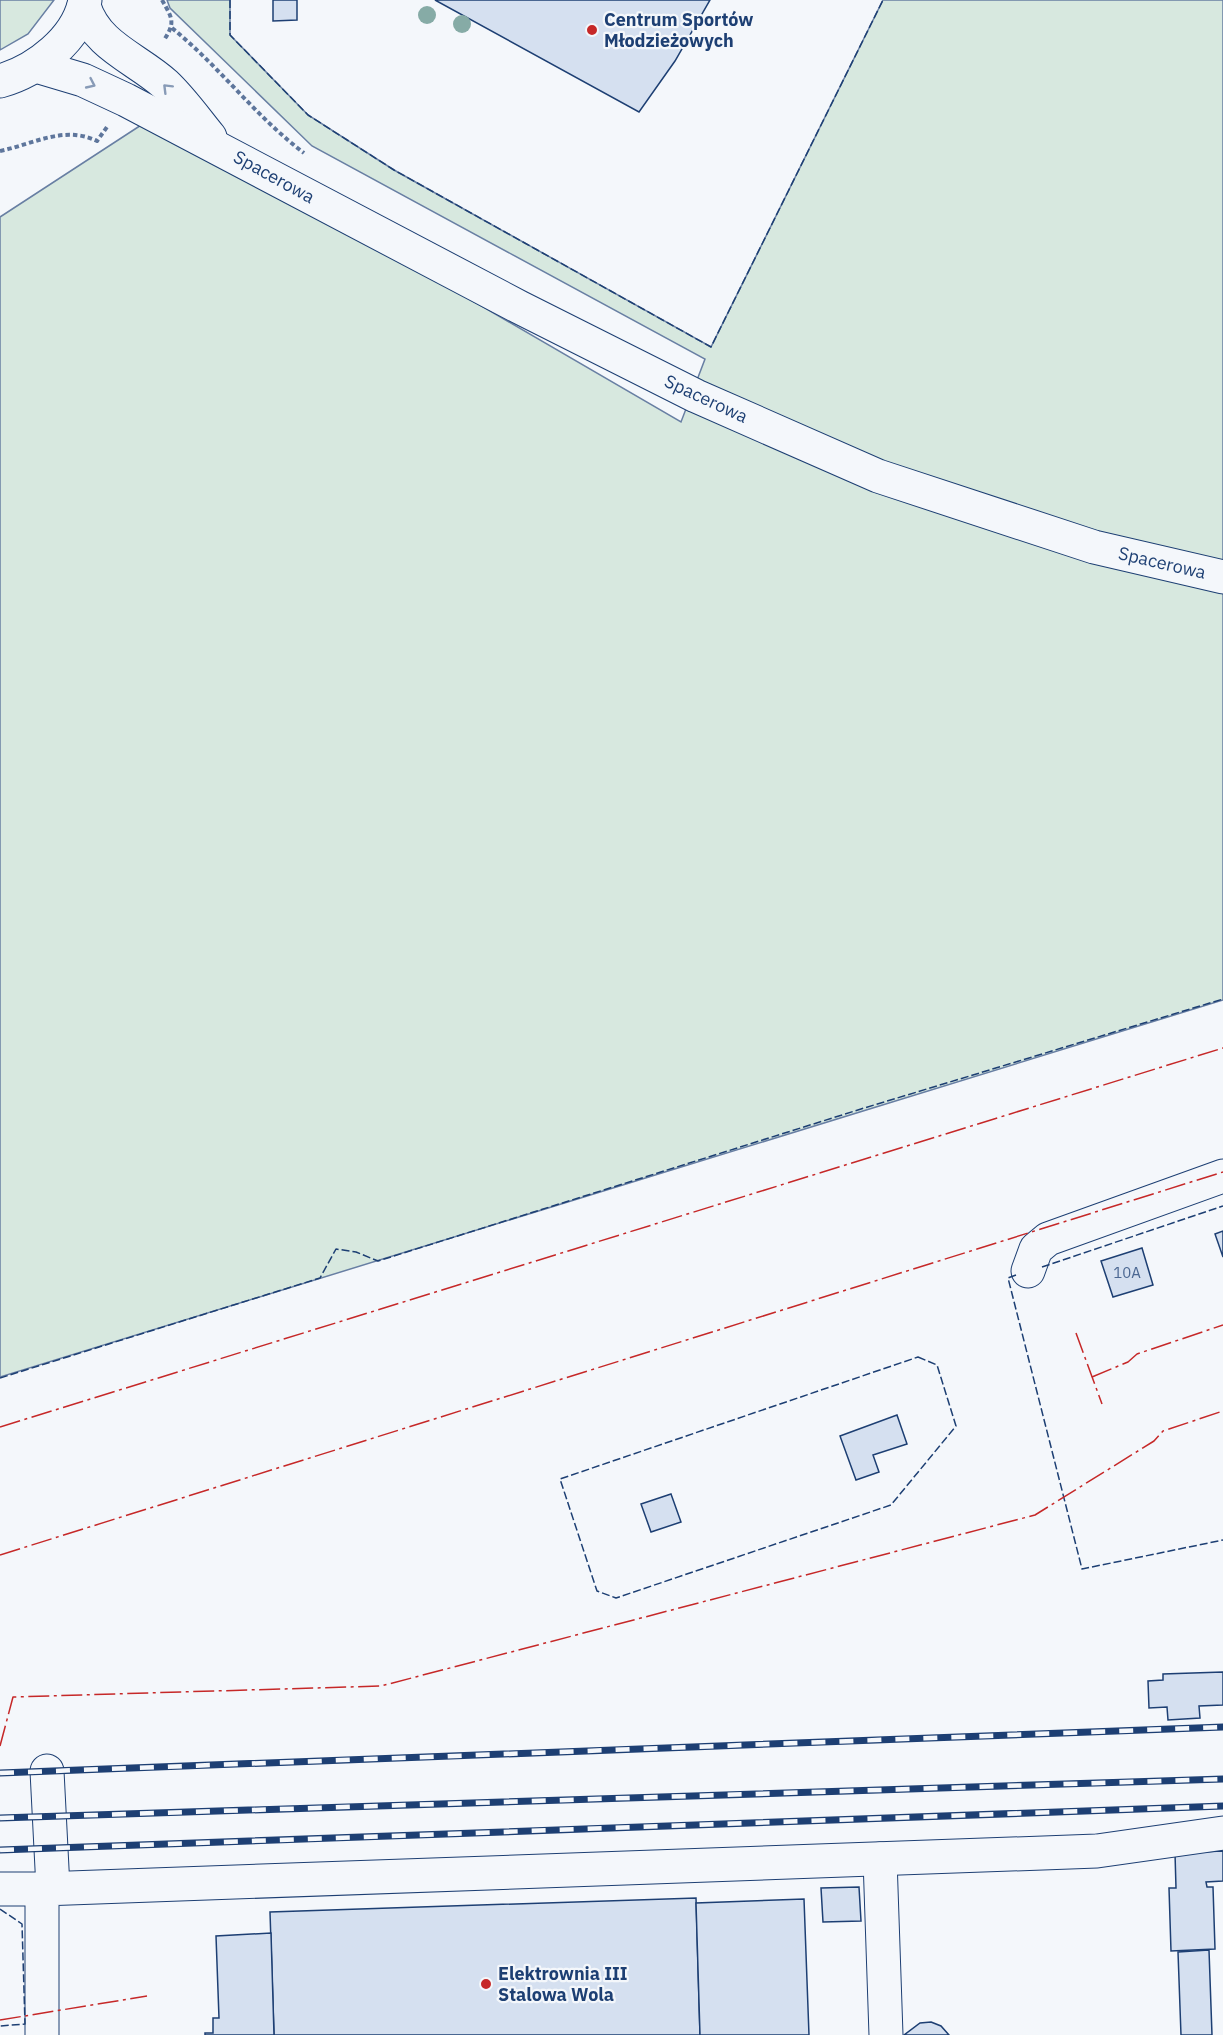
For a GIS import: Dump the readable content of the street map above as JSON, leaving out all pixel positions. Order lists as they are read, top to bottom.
{
  "streets": {
    "street": ["Spacerowa"]
  },
  "places": ["Centrum Sportów Młodzieżowych", "Elektrownia III Stalowa Wola"],
  "house_numbers": ["10A"]
}
